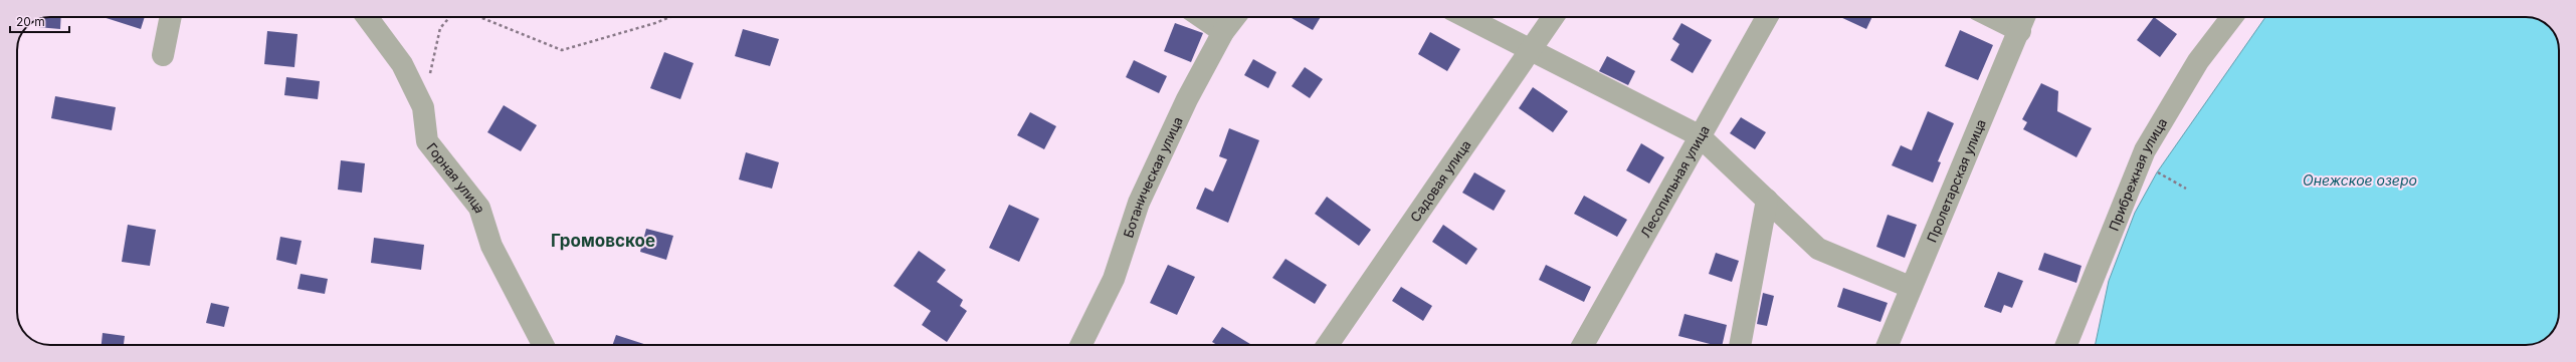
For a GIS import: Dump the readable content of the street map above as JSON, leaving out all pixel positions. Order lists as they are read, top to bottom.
{
  "streets": {
    "street": [
      "Прибрежная улица",
      "Ботаническая улица",
      "Горная улица",
      "Садовая улица",
      "Лесопильная улица",
      "Пролетарская улица"
    ]
  },
  "districts": ["Громовское"],
  "water": ["Онежское озеро"],
  "scale_bar": "20 m"
}
